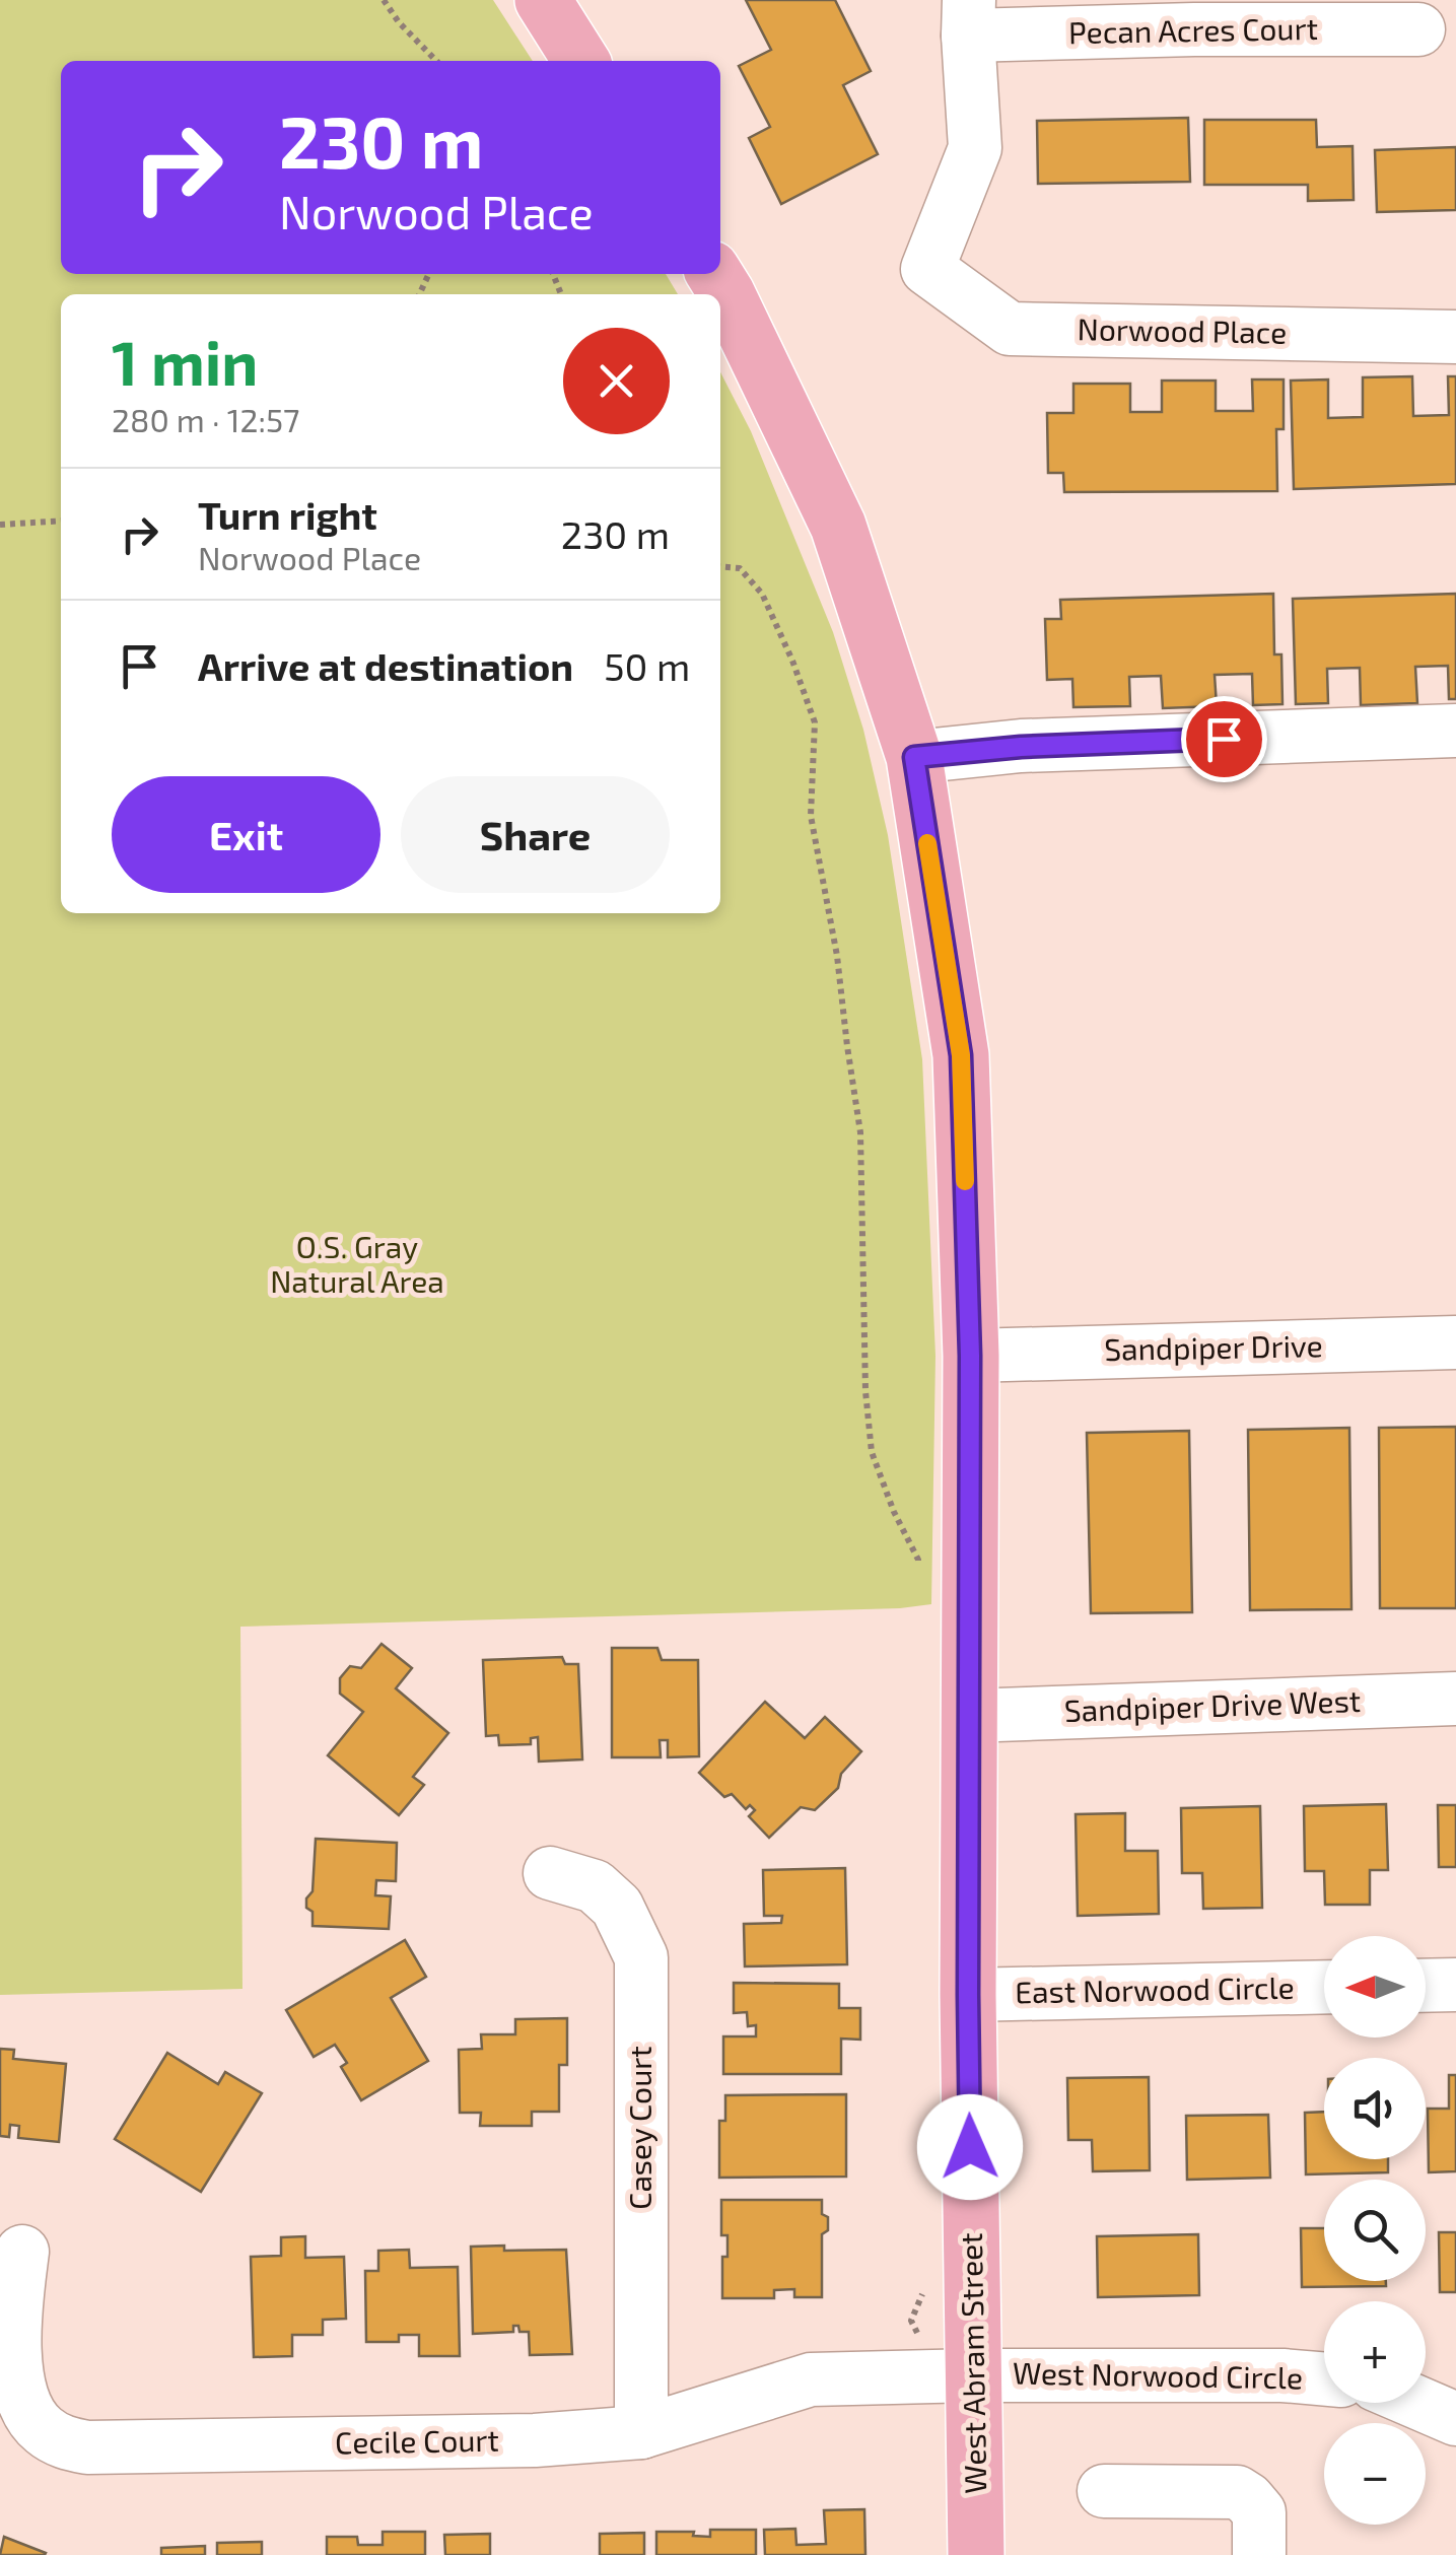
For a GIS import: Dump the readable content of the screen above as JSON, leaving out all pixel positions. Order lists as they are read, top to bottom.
{
  "streets": {
    "main road": ["West Abram Street"],
    "street": [
      "Pecan Acres Court",
      "Norwood Place",
      "Sandpiper Drive",
      "Sandpiper Drive West",
      "East Norwood Circle",
      "Casey Court",
      "West Norwood Circle",
      "Cecile Court"
    ]
  },
  "crossings": [
    ["Pecan Acres Court", "Norwood Place"],
    ["Sandpiper Drive", "West Abram Street"],
    ["Sandpiper Drive West", "West Abram Street"],
    ["East Norwood Circle", "West Abram Street"],
    ["Casey Court", "Cecile Court"],
    ["West Abram Street", "West Norwood Circle"],
    ["West Abram Street", "Cecile Court"],
    ["West Norwood Circle", "Cecile Court"]
  ],
  "parks": ["O.S. Gray Natural Area"],
  "north": "left",
  "page": {
    "turn": ["230 m", "Norwood Place"],
    "heading": ["1 min", "280 m · 12:57"],
    "list": [
      {
        "name": "Turn right",
        "note": "Norwood Place",
        "value": "230 m"
      },
      {
        "name": "Arrive at destination",
        "value": "50 m"
      }
    ],
    "buttons": ["Exit", "Share"],
    "map_buttons": ["+", "−"]
  }
}
